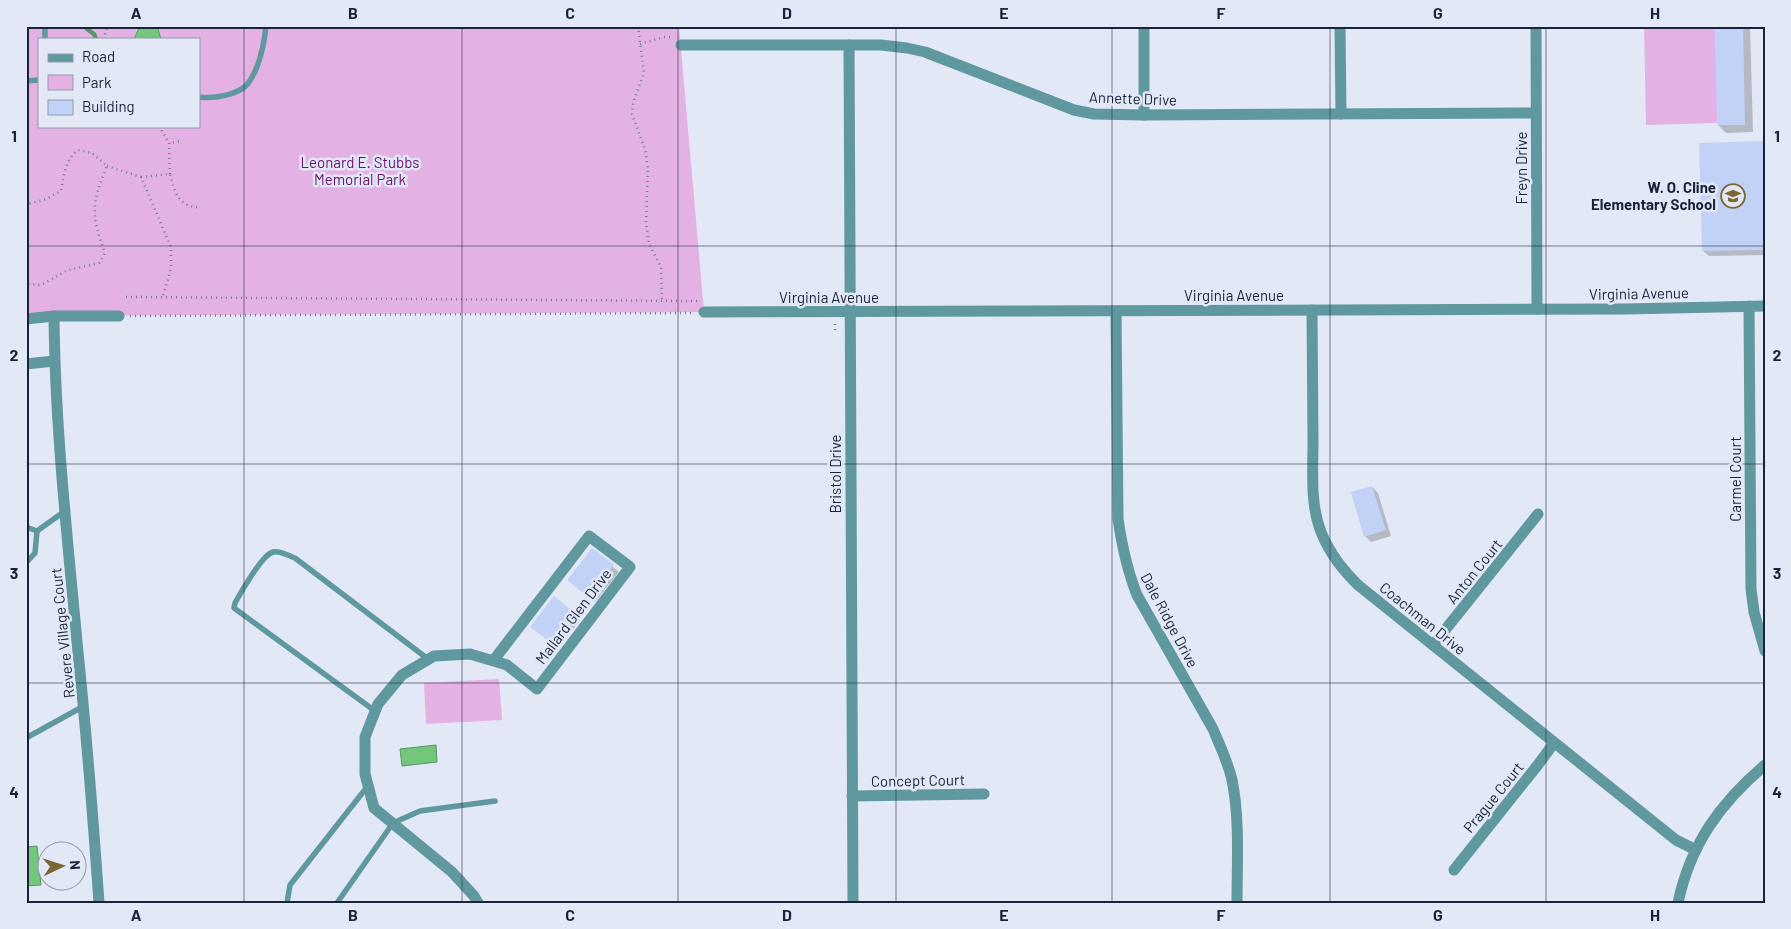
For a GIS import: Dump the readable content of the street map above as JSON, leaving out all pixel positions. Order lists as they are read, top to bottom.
{
  "streets": {
    "street": [
      "Annette Drive",
      "Freyn Drive",
      "Virginia Avenue",
      "Bristol Drive",
      "Carmel Court",
      "Anton Court",
      "Mallard Glen Drive",
      "Coachman Drive",
      "Dale Ridge Drive",
      "Revere Village Court",
      "Concept Court",
      "Prague Court"
    ]
  },
  "crossings": [
    ["Annette Drive", "Freyn Drive"],
    ["Annette Drive", "Bristol Drive"],
    ["Freyn Drive", "Virginia Avenue"],
    ["Virginia Avenue", "Bristol Drive"],
    ["Virginia Avenue", "Carmel Court"],
    ["Virginia Avenue", "Coachman Drive"],
    ["Virginia Avenue", "Dale Ridge Drive"],
    ["Bristol Drive", "Concept Court"],
    ["Anton Court", "Coachman Drive"],
    ["Coachman Drive", "Prague Court"]
  ],
  "parks": ["Leonard E. Stubbs Memorial Park"],
  "places": {
    "school or university": ["W. O. Cline Elementary School"]
  },
  "legend": ["Road", "Park", "Building"],
  "north": "right",
  "grid": {
    "columns": [
      "A",
      "B",
      "C",
      "D",
      "E",
      "F",
      "G",
      "H"
    ],
    "rows": [
      "1",
      "2",
      "3",
      "4"
    ]
  }
}
